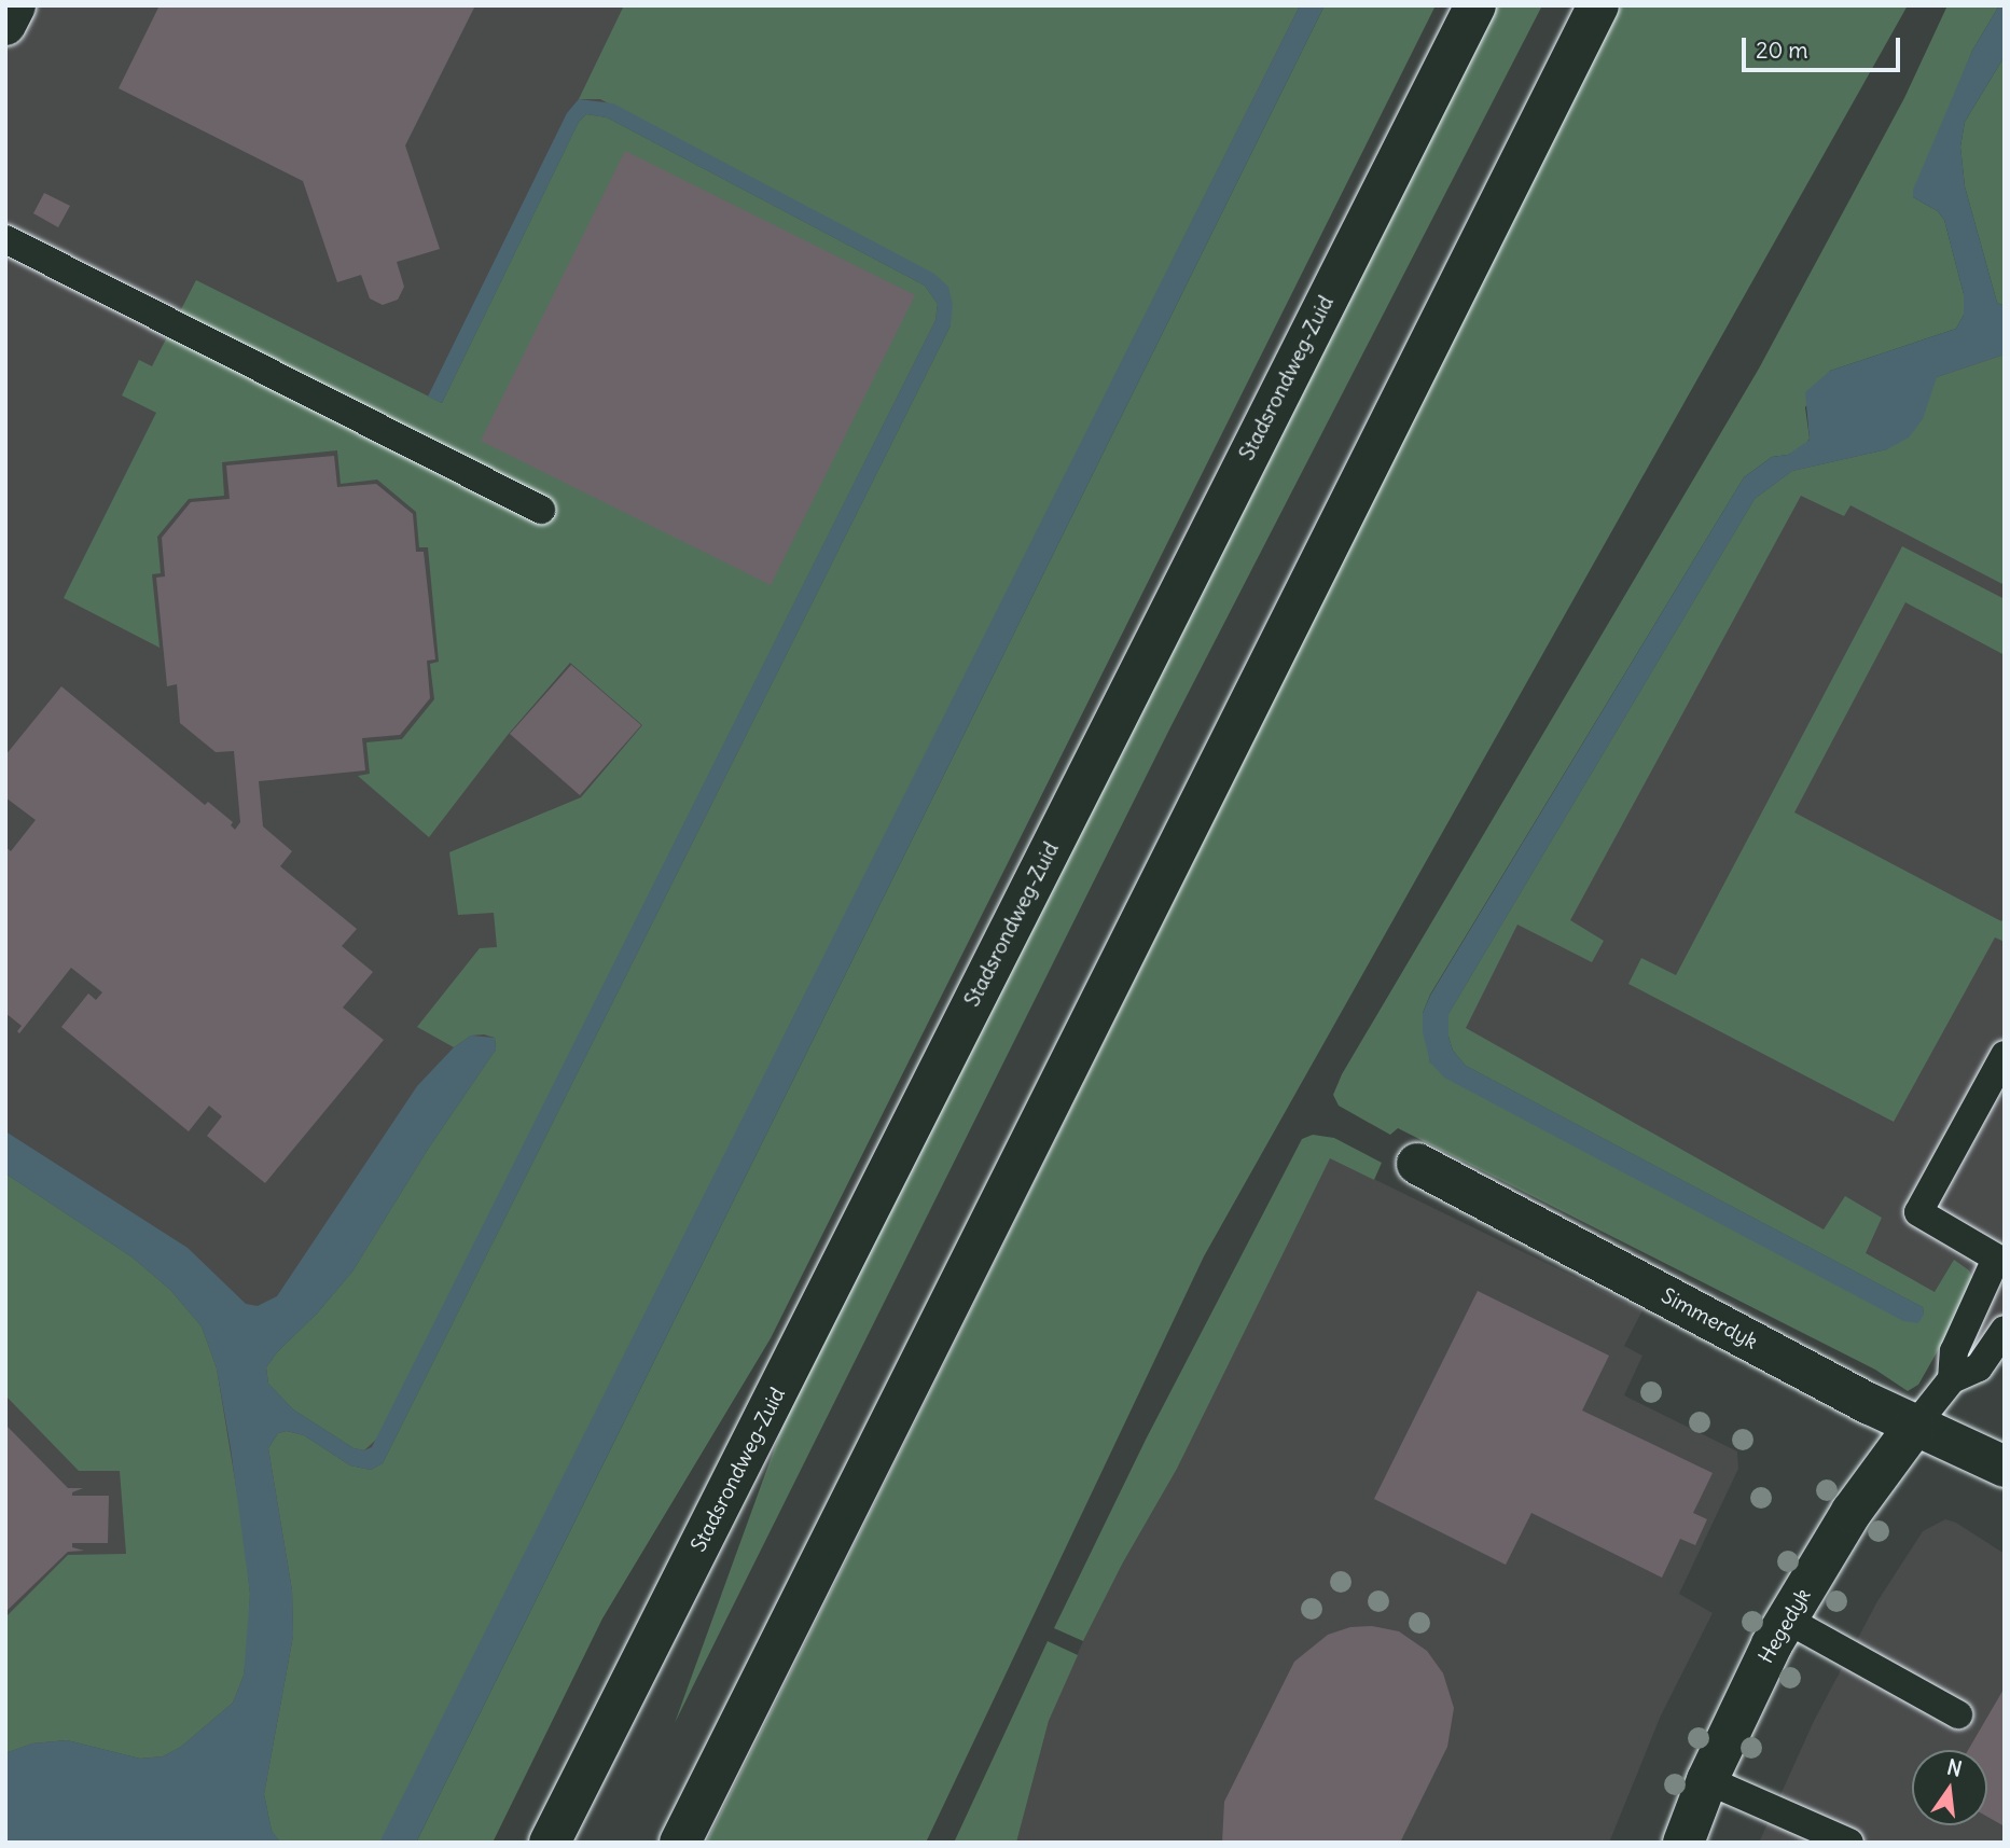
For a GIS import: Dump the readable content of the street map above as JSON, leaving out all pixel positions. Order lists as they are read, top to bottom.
{
  "streets": {
    "main road": ["Stadsrondweg-Zuid", "Simmerdyk", "Hegedyk"]
  },
  "crossings": [
    ["Simmerdyk", "Hegedyk"]
  ],
  "scale_bar": "20 m",
  "north": "top"
}
